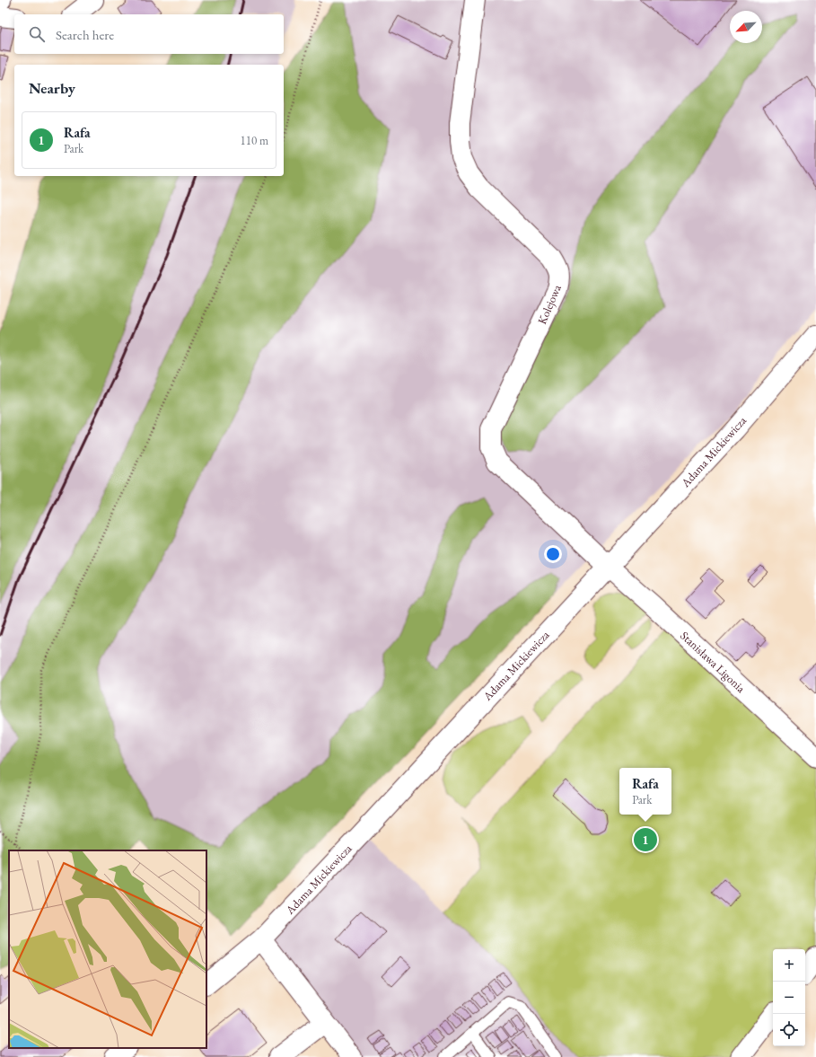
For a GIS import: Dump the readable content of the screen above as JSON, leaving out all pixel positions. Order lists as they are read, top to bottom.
{
  "streets": {
    "street": ["Kolejowa", "Adama Mickiewicza", "Stanisława Ligonia"]
  },
  "crossings": [
    ["Kolejowa", "Adama Mickiewicza"],
    ["Kolejowa", "Stanisława Ligonia"],
    ["Adama Mickiewicza", "Stanisława Ligonia"]
  ],
  "north": "bottom left",
  "page": {
    "search": "Search here",
    "heading": "Nearby",
    "list": [
      {
        "mark": "1",
        "name": "Rafa",
        "note": "Park",
        "value": "110 m"
      }
    ],
    "popup": ["Rafa", "Park"],
    "pins": "1",
    "map_buttons": ["+", "−"]
  }
}
